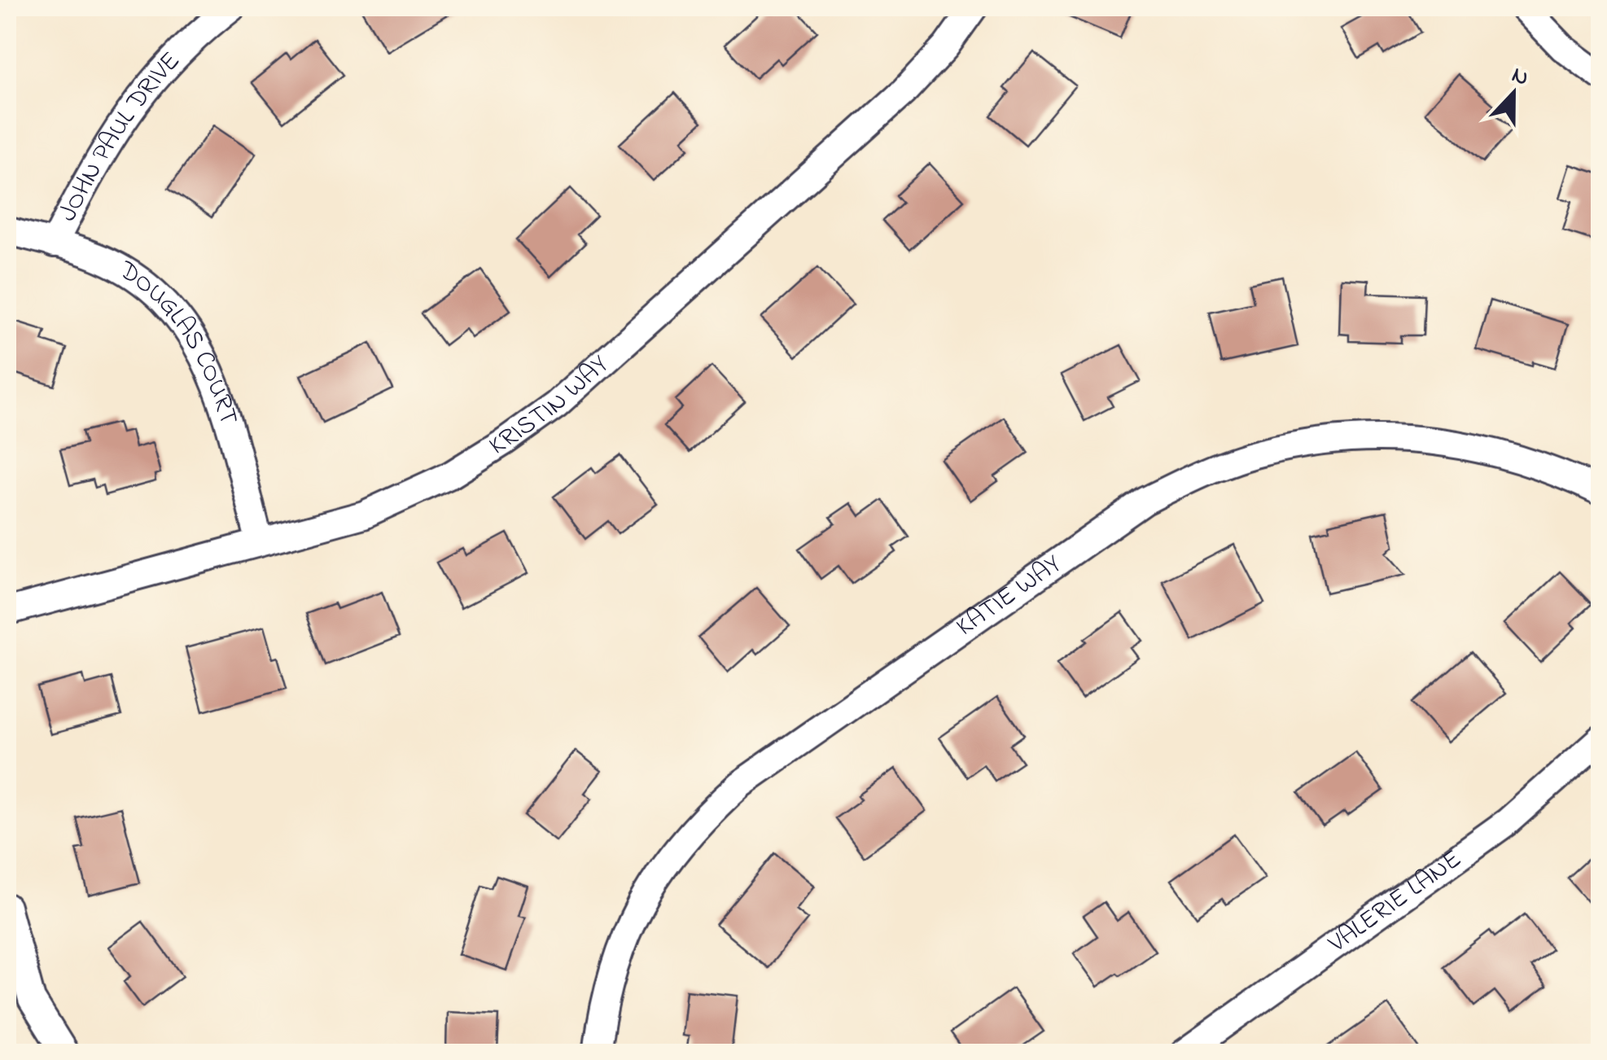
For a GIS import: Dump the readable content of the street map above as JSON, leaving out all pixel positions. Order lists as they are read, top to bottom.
{
  "streets": {
    "street": [
      "JOHN PAUL DRIVE",
      "DOUGLAS COURT",
      "KRISTIN WAY",
      "KATIE WAY",
      "VALERIE LANE"
    ]
  },
  "crossings": [
    ["JOHN PAUL DRIVE", "DOUGLAS COURT"],
    ["DOUGLAS COURT", "KRISTIN WAY"]
  ],
  "north": "top"
}
